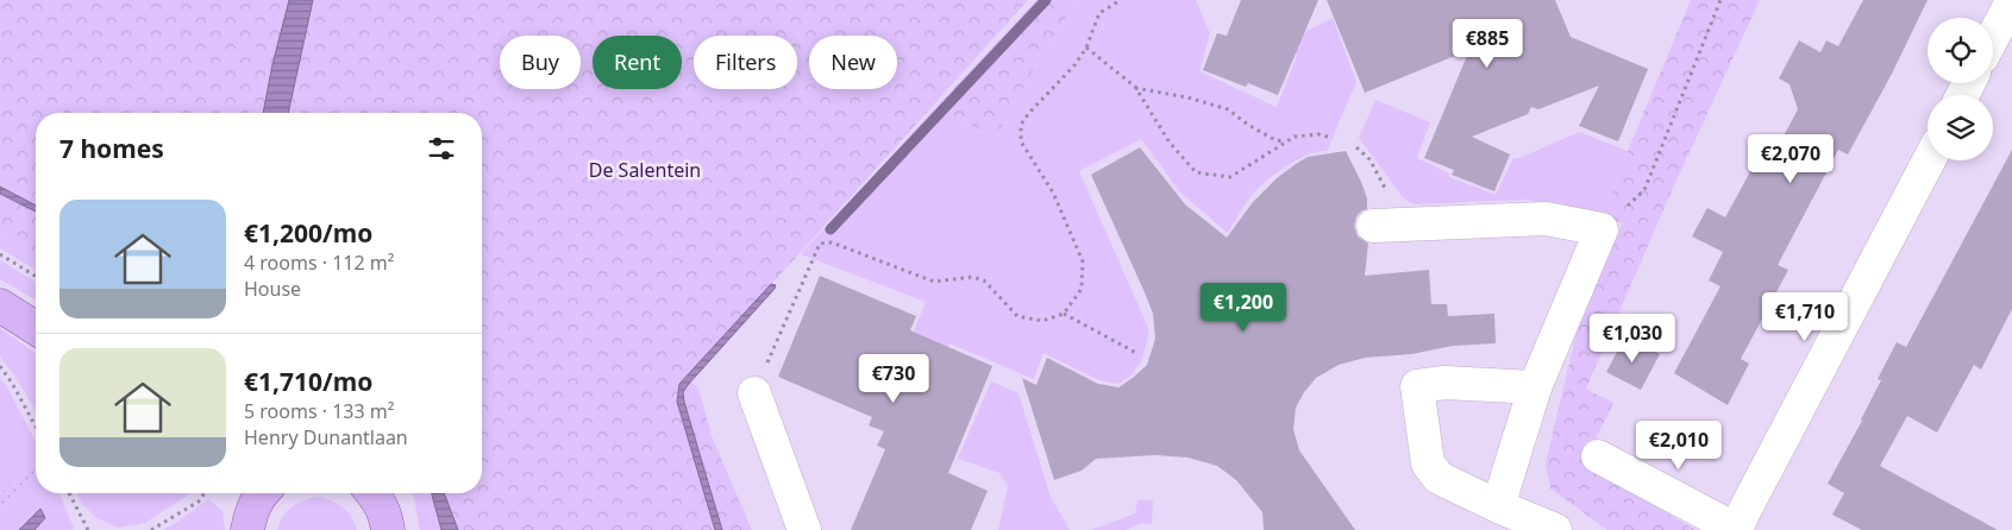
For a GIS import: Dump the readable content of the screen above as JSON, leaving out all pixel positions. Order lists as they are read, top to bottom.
{
  "parks": ["De Salentein"],
  "page": {
    "price": [
      "€885",
      "€2,070",
      "€1,200",
      "€1,710",
      "€1,030",
      "€730",
      "€2,010"
    ],
    "chip": [
      "Buy",
      "Rent",
      "Filters",
      "New"
    ],
    "heading": "7 homes",
    "list": [
      {
        "name": "€1,200/mo",
        "note": "4 rooms · 112 m² · House"
      },
      {
        "name": "€1,710/mo",
        "note": "5 rooms · 133 m² · Henry Dunantlaan"
      }
    ]
  }
}
